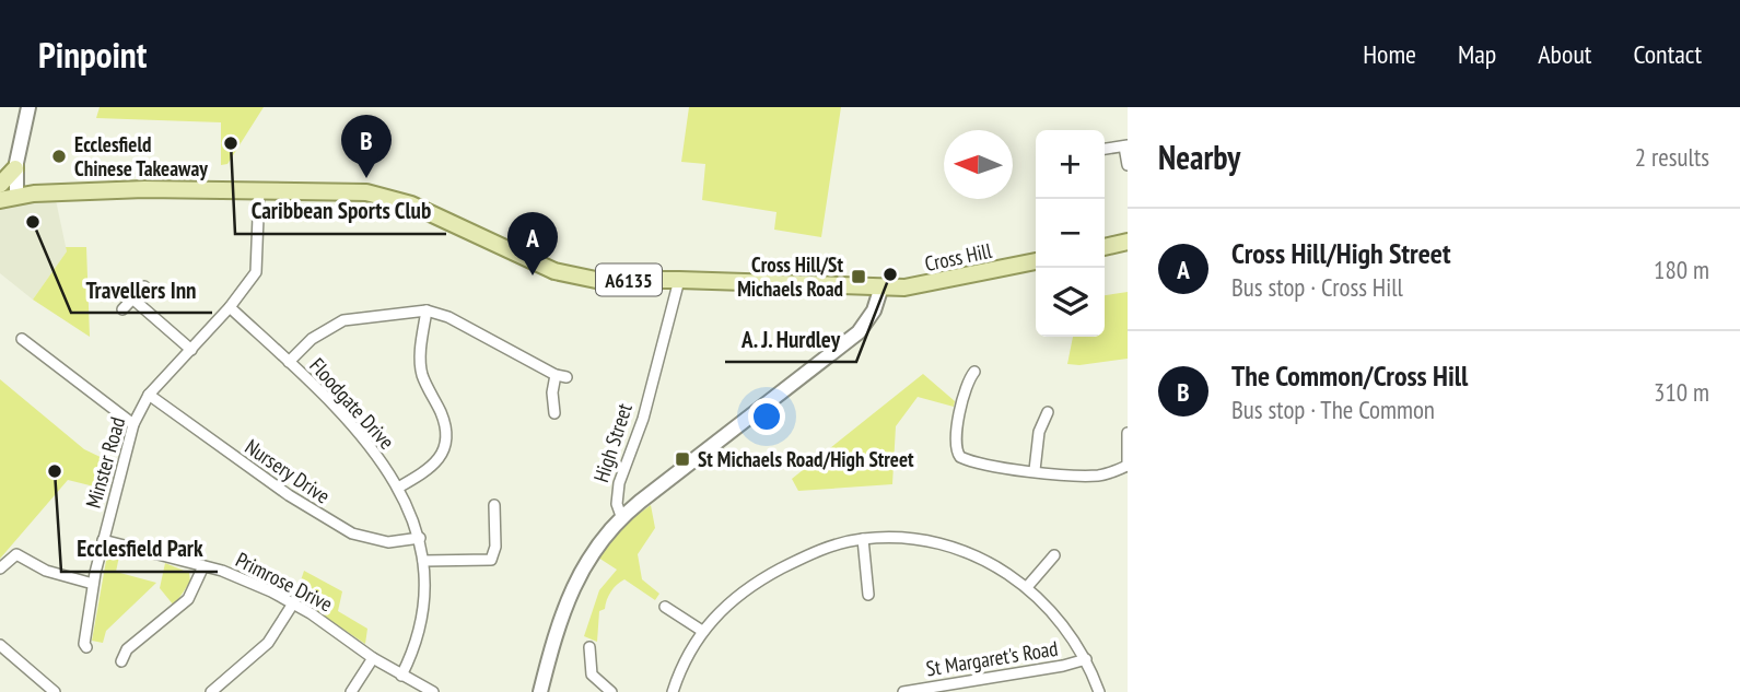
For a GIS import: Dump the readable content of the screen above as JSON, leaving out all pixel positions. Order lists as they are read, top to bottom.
{
  "streets": {
    "main road": ["Cross Hill", "A6135"],
    "street": [
      "Floodgate Drive",
      "High Street",
      "Minster Road",
      "Nursery Drive",
      "Primrose Drive",
      "St Margaret's Road"
    ]
  },
  "crossings": [
    ["Cross Hill", "A6135"],
    ["Cross Hill", "High Street"],
    ["Cross Hill", "Minster Road"],
    ["A6135", "Minster Road"],
    ["Floodgate Drive", "Minster Road"],
    ["Floodgate Drive", "Nursery Drive"],
    ["Floodgate Drive", "Primrose Drive"],
    ["Minster Road", "Nursery Drive"],
    ["Minster Road", "Primrose Drive"]
  ],
  "places": {
    "other": [
      "Caribbean Sports Club",
      "Ecclesfield Chinese Takeaway",
      "Travellers Inn",
      "A. J. Hurdley",
      "Ecclesfield Park"
    ],
    "transit": ["Cross Hill/St Michaels Road", "St Michaels Road/High Street"]
  },
  "north": "left",
  "page": {
    "header": "Pinpoint",
    "nav": [
      "Home",
      "Map",
      "About",
      "Contact"
    ],
    "heading": ["Nearby", "2 results"],
    "pins": ["B", "A"],
    "map_buttons": ["+", "−"],
    "list": [
      {
        "mark": "A",
        "name": "Cross Hill/High Street",
        "note": "Bus stop · Cross Hill",
        "value": "180 m"
      },
      {
        "mark": "B",
        "name": "The Common/Cross Hill",
        "note": "Bus stop · The Common",
        "value": "310 m"
      }
    ]
  }
}
